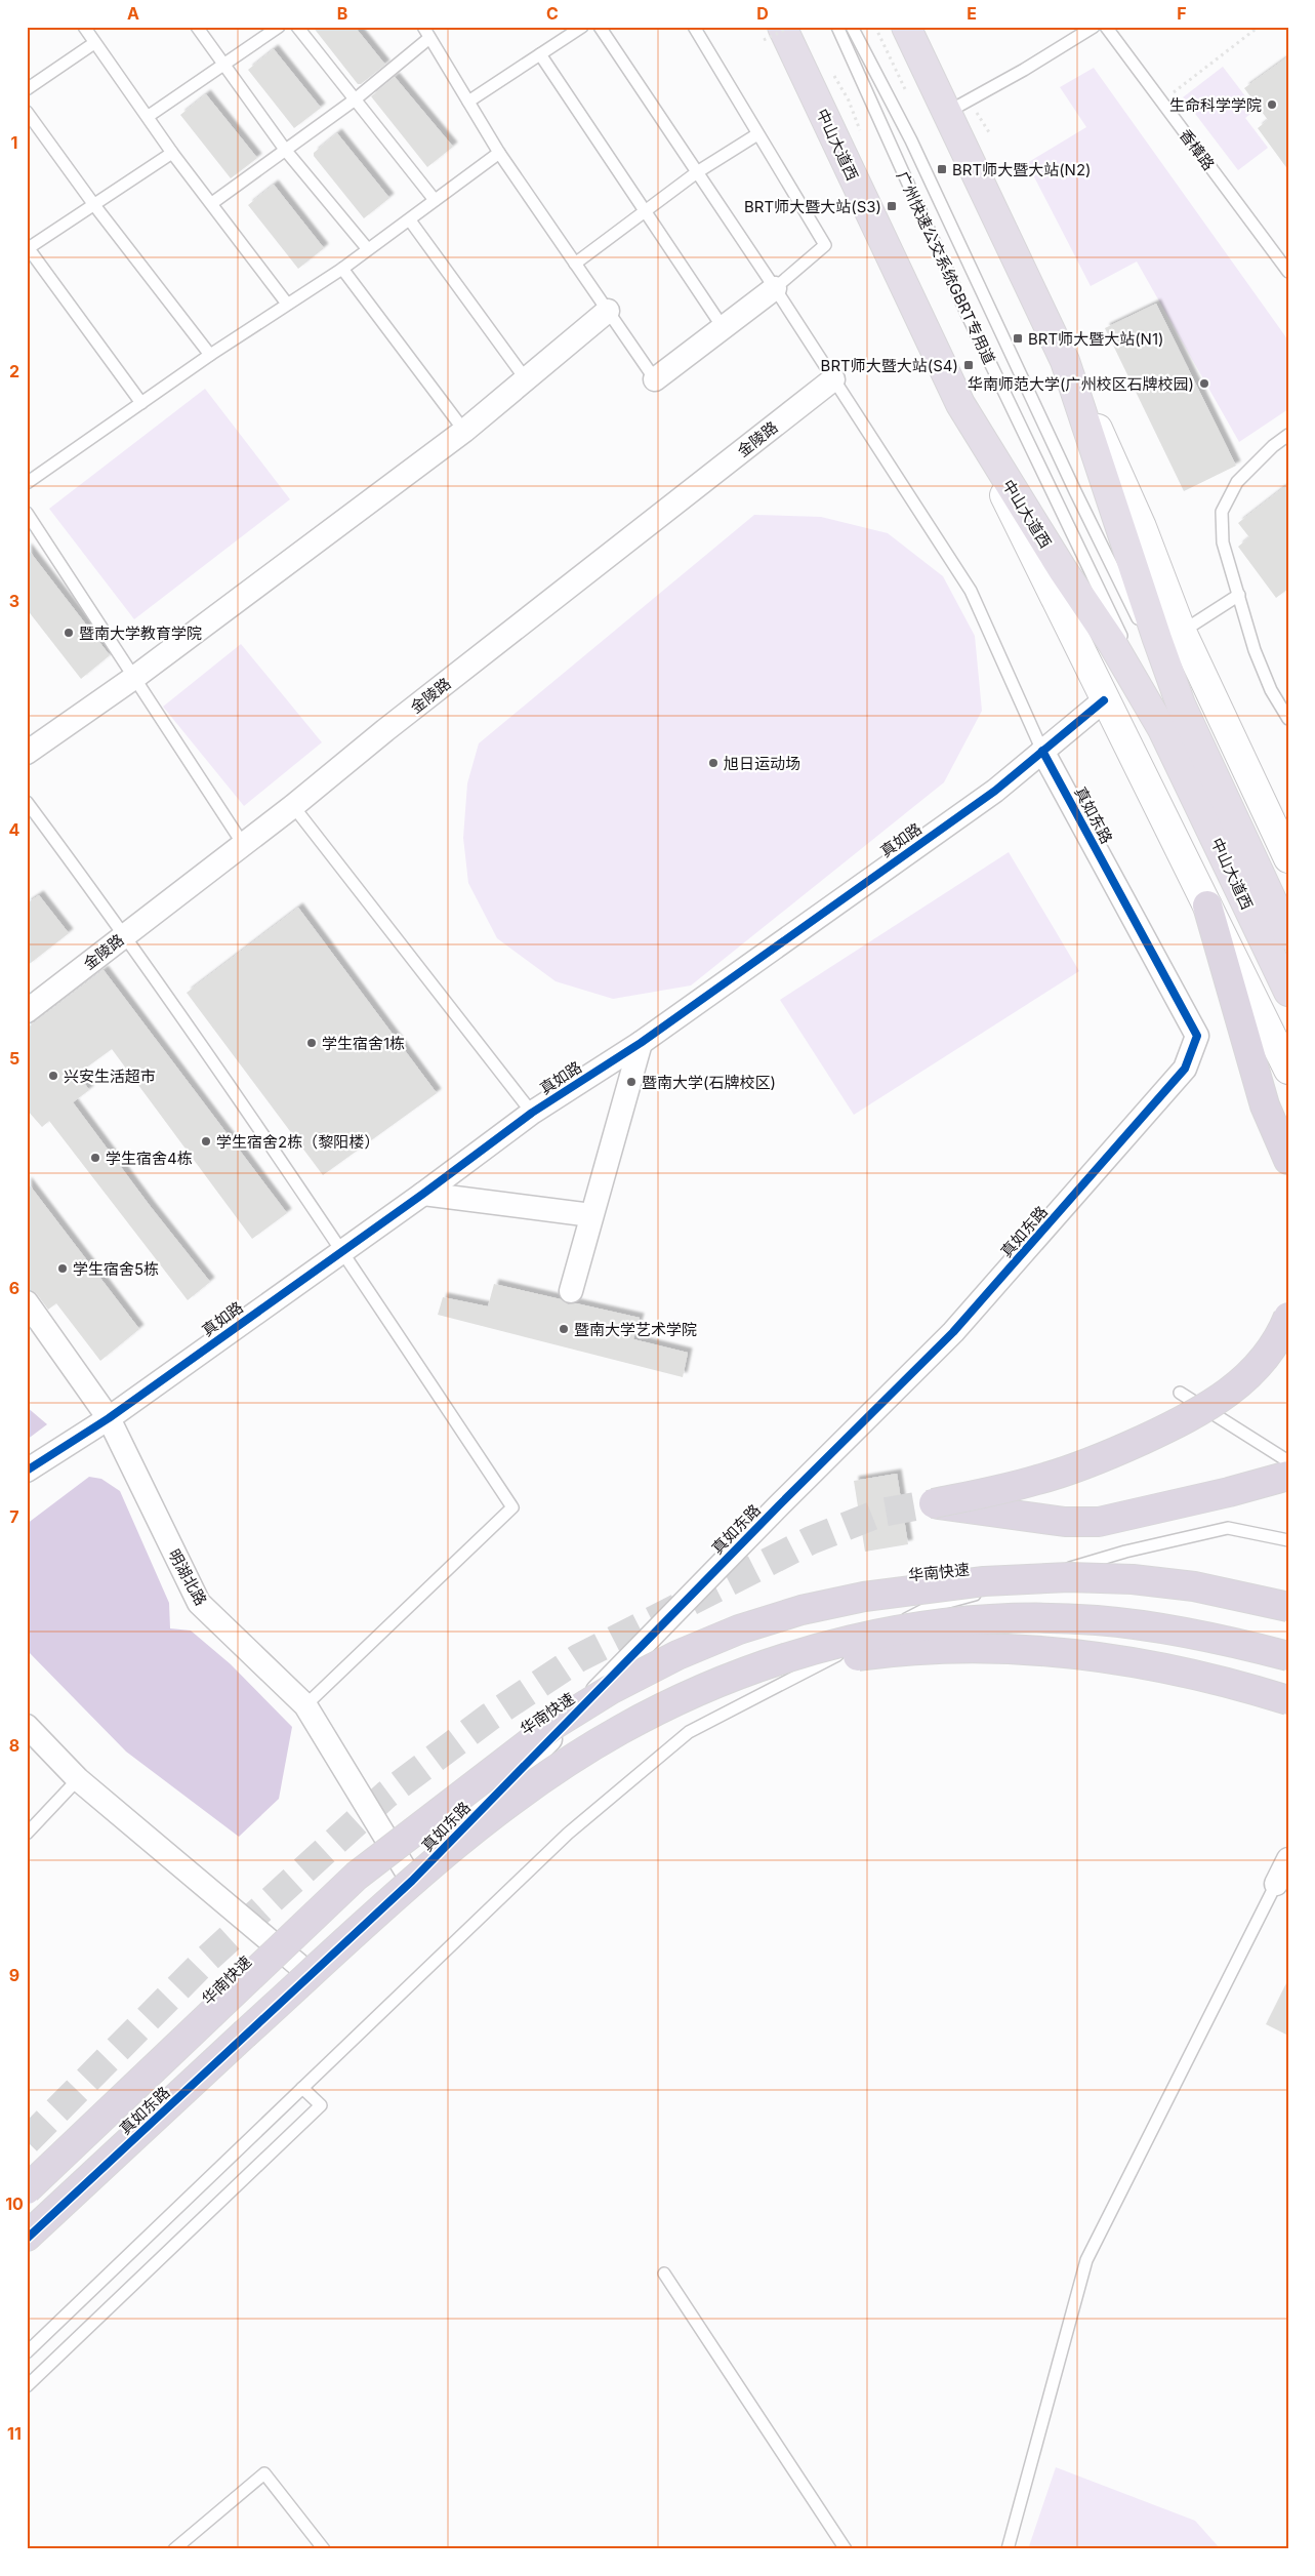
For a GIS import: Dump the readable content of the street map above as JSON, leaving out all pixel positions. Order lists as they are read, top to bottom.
{
  "streets": {
    "highway": ["中山大道西", "华南快速"],
    "street": [
      "金陵路",
      "真如东路",
      "真如路",
      "明湖北路"
    ],
    "lane": ["香樟路", "广州快速公交系统GBRT专用道"]
  },
  "crossings": [
    ["中山大道西", "广州快速公交系统GBRT专用道"],
    ["真如东路", "真如路"],
    ["真如东路", "明湖北路"],
    ["真如路", "明湖北路"]
  ],
  "places": {
    "other": [
      "生命科学学院",
      "华南师范大学(广州校区石牌校园)",
      "暨南大学教育学院",
      "旭日运动场",
      "学生宿舍1栋",
      "兴安生活超市",
      "暨南大学(石牌校区)",
      "学生宿舍2栋（黎阳楼）",
      "学生宿舍4栋",
      "学生宿舍5栋",
      "暨南大学艺术学院"
    ],
    "transit": [
      "BRT师大暨大站(N2)",
      "BRT师大暨大站(S3)",
      "BRT师大暨大站(N1)",
      "BRT师大暨大站(S4)"
    ]
  },
  "grid": {
    "columns": [
      "A",
      "B",
      "C",
      "D",
      "E",
      "F"
    ],
    "rows": [
      "1",
      "2",
      "3",
      "4",
      "5",
      "6",
      "7",
      "8",
      "9",
      "10",
      "11"
    ]
  }
}
